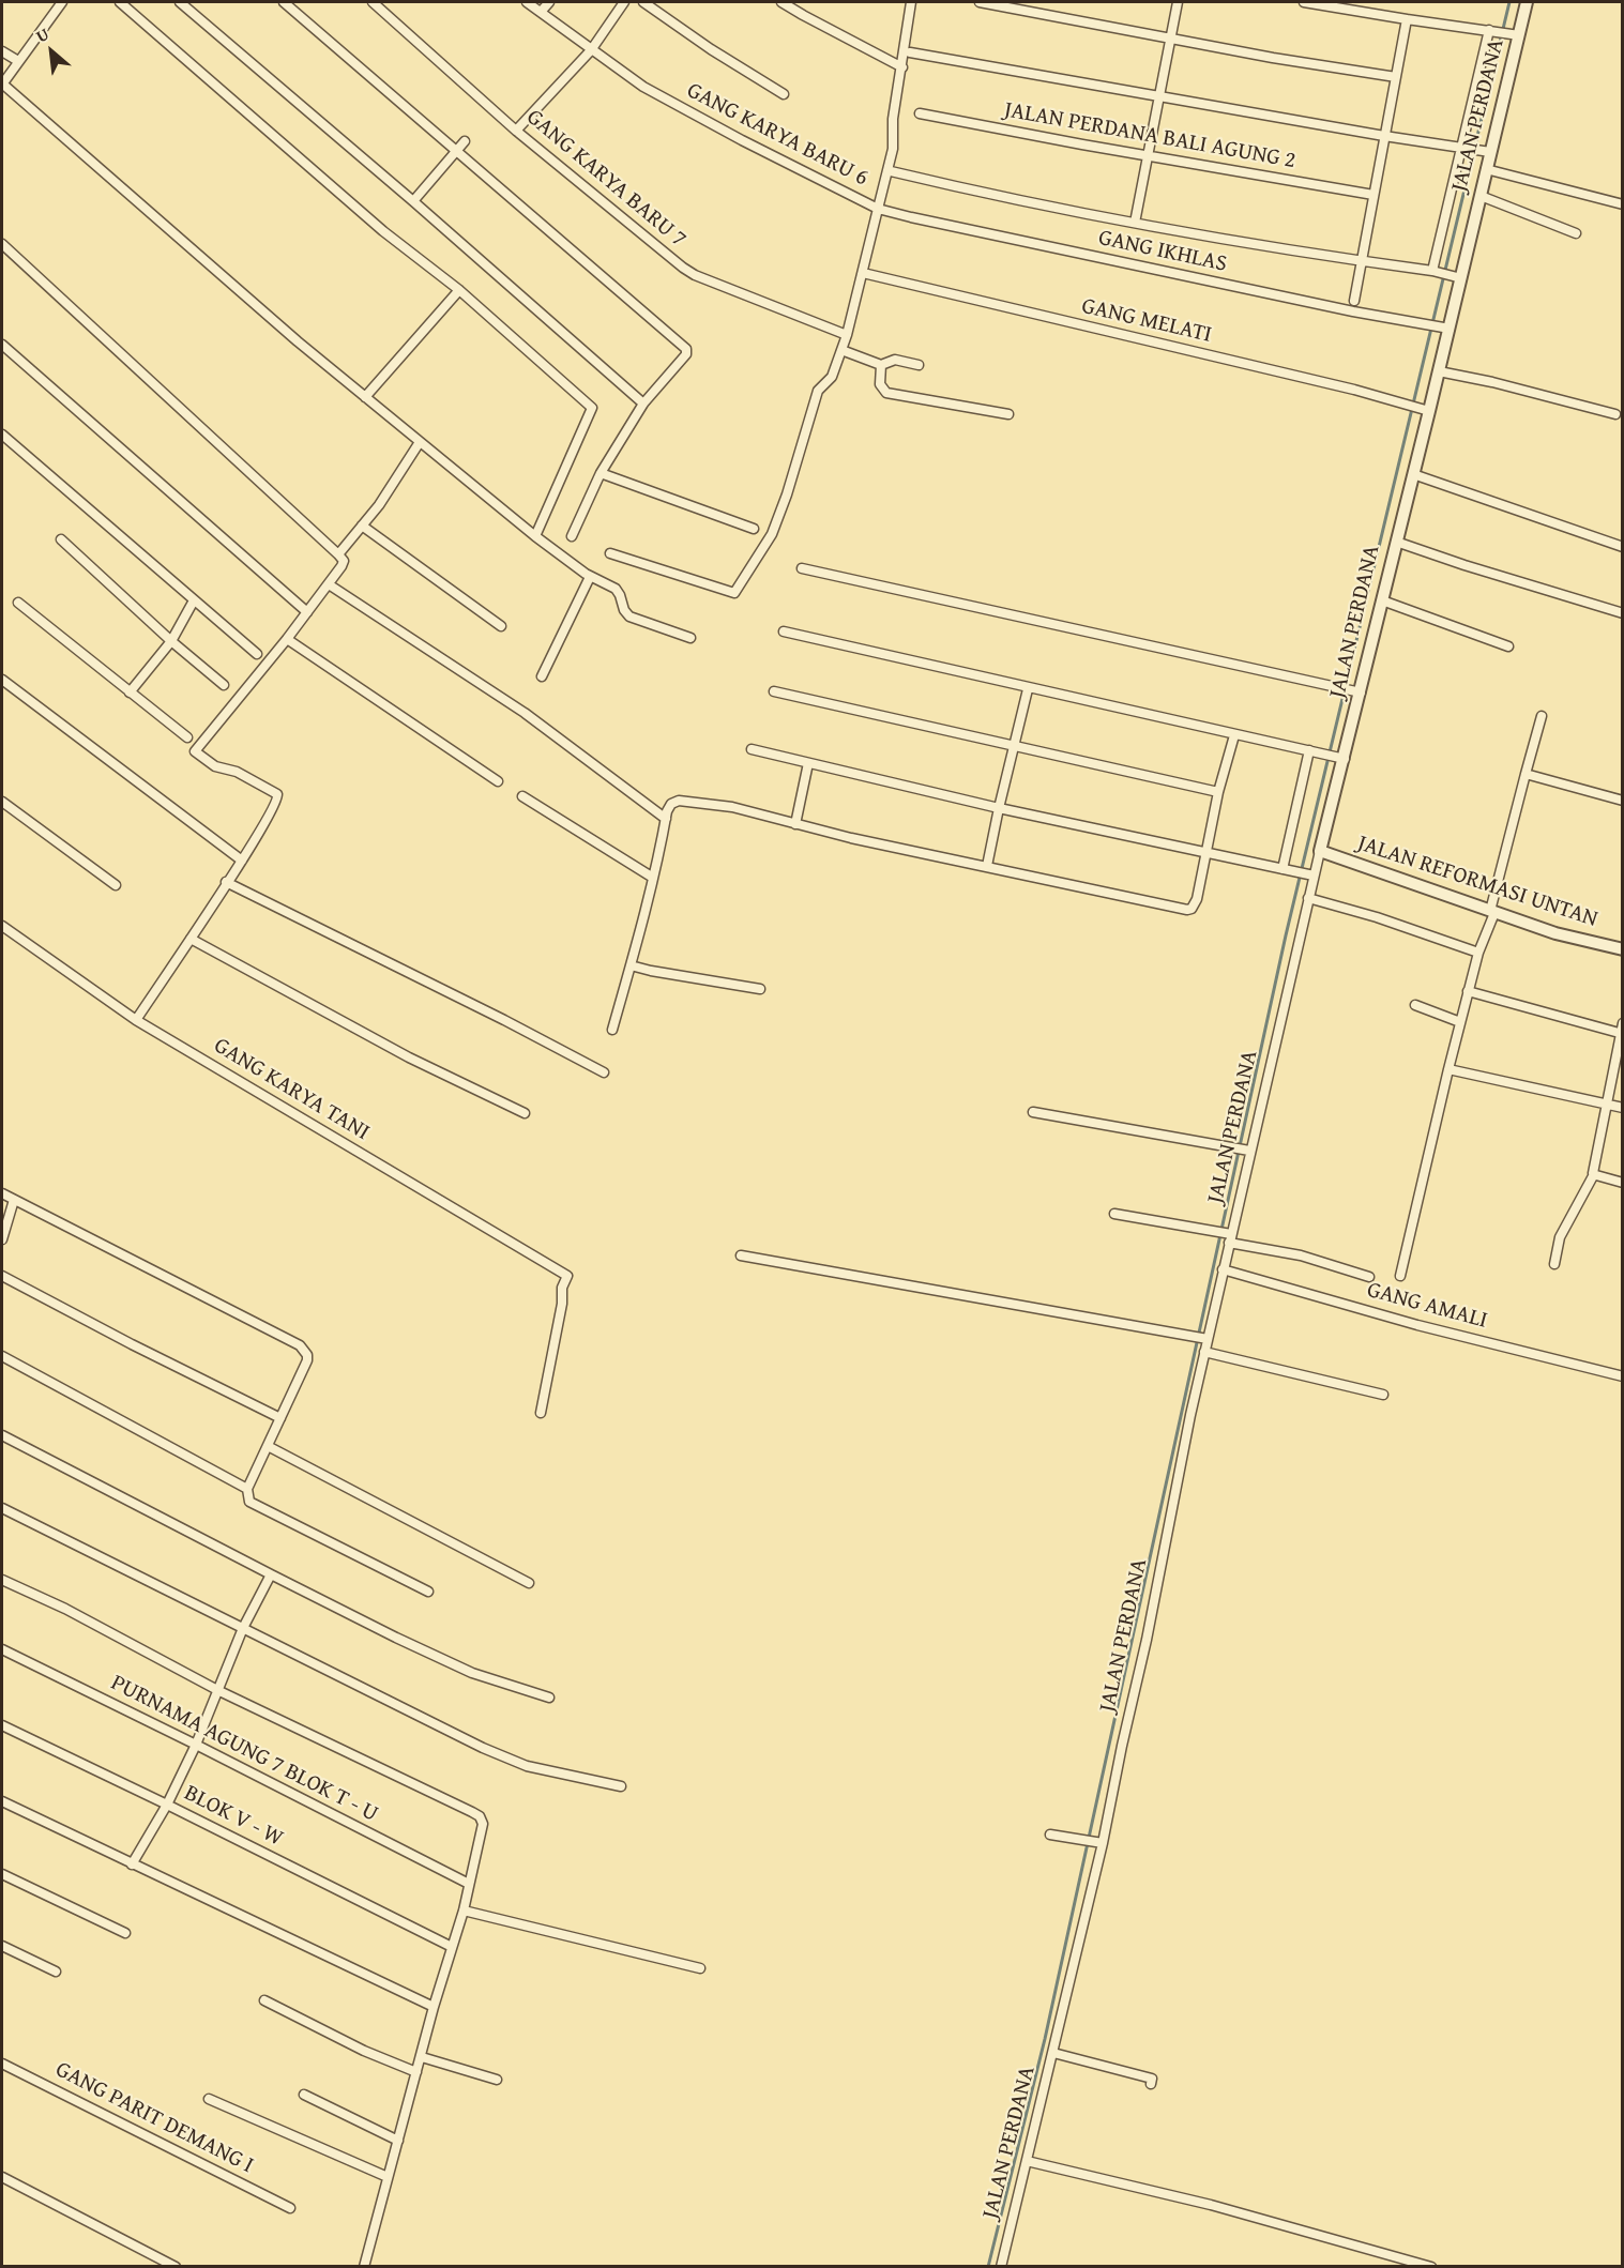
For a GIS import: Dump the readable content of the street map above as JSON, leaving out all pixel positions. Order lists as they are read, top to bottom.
{
  "streets": {
    "street": [
      "JALAN PERDANA",
      "GANG KARYA BARU 6",
      "JALAN PERDANA BALI AGUNG 2",
      "GANG KARYA BARU 7",
      "GANG IKHLAS",
      "GANG MELATI",
      "JALAN REFORMASI UNTAN",
      "GANG KARYA TANI",
      "GANG AMALI",
      "PURNAMA AGUNG 7 BLOK T - U",
      "BLOK V - W",
      "GANG PARIT DEMANG I"
    ]
  },
  "crossings": [
    ["JALAN PERDANA", "GANG IKHLAS"],
    ["JALAN PERDANA", "GANG MELATI"],
    ["JALAN PERDANA", "JALAN REFORMASI UNTAN"],
    ["JALAN PERDANA", "GANG AMALI"],
    ["GANG KARYA BARU 6", "GANG KARYA BARU 7"],
    ["GANG KARYA BARU 6", "GANG IKHLAS"],
    ["GANG KARYA BARU 6", "GANG MELATI"]
  ],
  "north": "top left"
}
